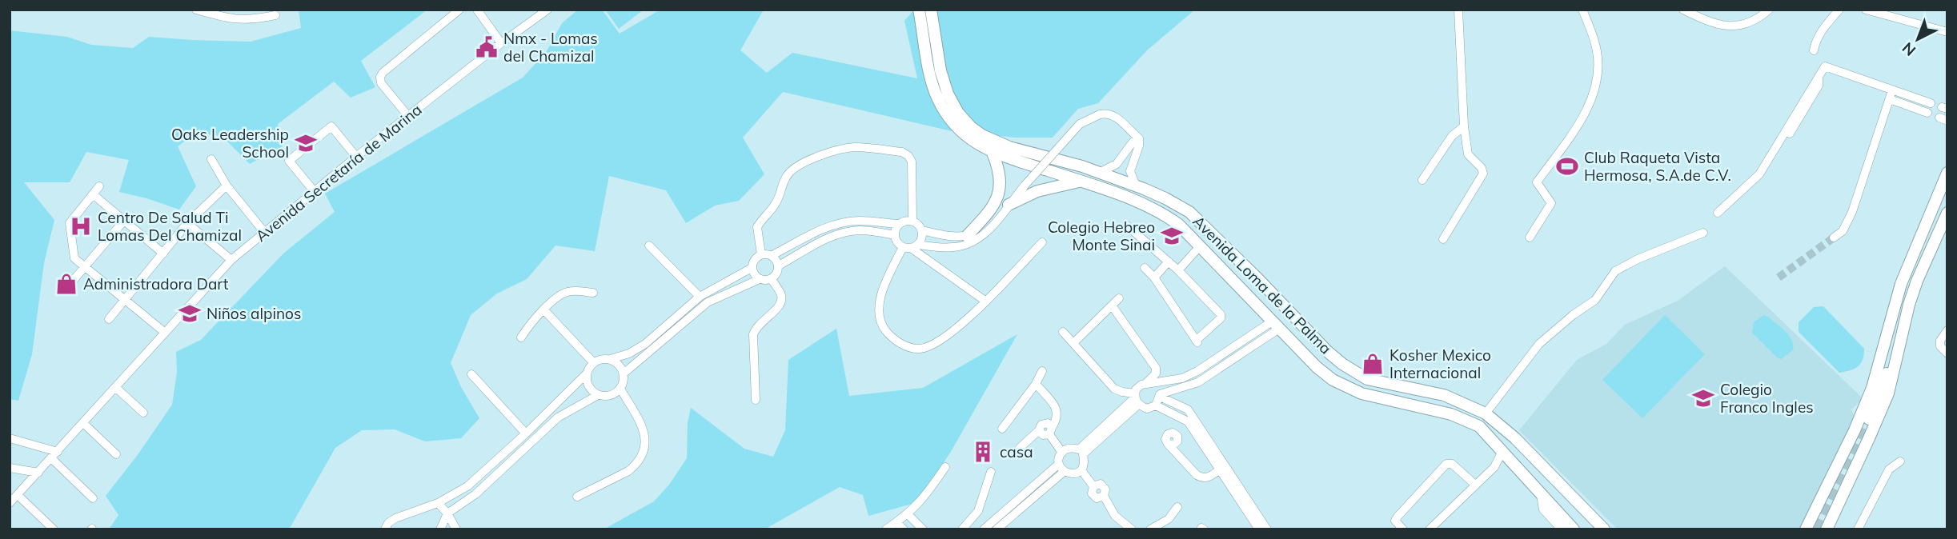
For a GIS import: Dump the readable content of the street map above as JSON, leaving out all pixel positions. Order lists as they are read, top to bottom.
{
  "streets": {
    "main road": ["Avenida Loma de la Palma"],
    "street": ["Avenida Secretaría de Marina"]
  },
  "places": {
    "public building": ["Nmx - Lomas del Chamizal"],
    "school or university": [
      "Oaks Leadership School",
      "Colegio Hebreo Monte Sinai",
      "Niños alpinos",
      "Colegio Franco Ingles"
    ],
    "sports": ["Club Raqueta Vista Hermosa, S.A.de C.V."],
    "hospital": ["Centro De Salud Ti Lomas Del Chamizal"],
    "shop": ["Administradora Dart", "Kosher Mexico Internacional"],
    "building": ["casa"]
  },
  "north": "bottom left"
}
